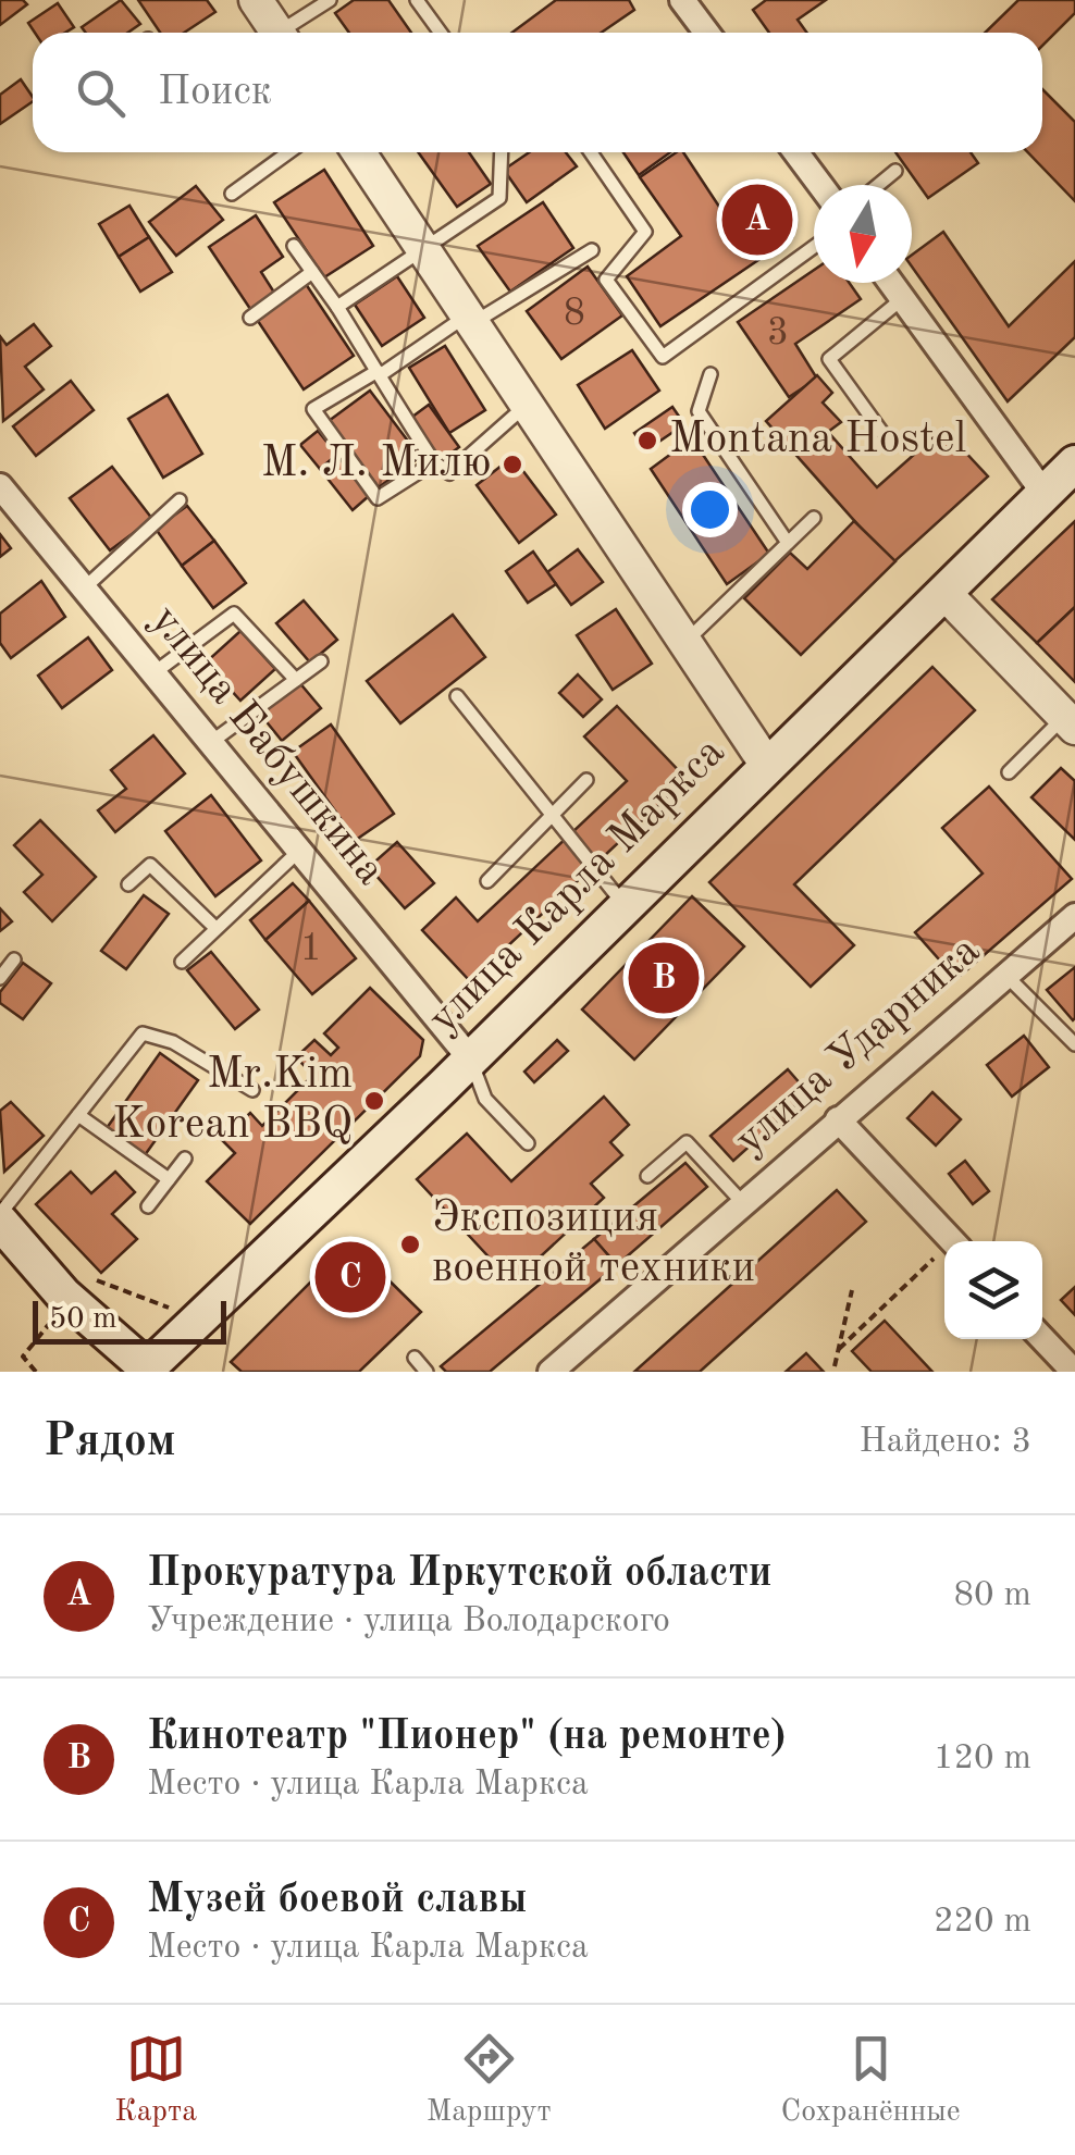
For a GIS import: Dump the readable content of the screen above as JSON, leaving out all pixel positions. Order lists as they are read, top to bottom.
{
  "streets": {
    "main road": ["улица Карла Маркса"],
    "street": ["улица Бабушкина", "улица Ударника"]
  },
  "crossings": [
    ["улица Бабушкина", "улица Карла Маркса"]
  ],
  "places": [
    "Montana Hostel",
    "М. Л. Милю",
    "Mr.Kim Korean BBQ",
    "Экспозиция военной техники"
  ],
  "house_numbers": ["8", "3", "1"],
  "scale_bar": "50 m",
  "north": "bottom",
  "page": {
    "search": "Поиск",
    "pins": ["A", "B", "C"],
    "scale": "50 m",
    "heading": ["Рядом", "Найдено: 3"],
    "list": [
      {
        "mark": "A",
        "name": "Прокуратура Иркутской области",
        "note": "Учреждение · улица Володарского",
        "value": "80 m"
      },
      {
        "mark": "B",
        "name": "Кинотеатр \"Пионер\" (на ремонте)",
        "note": "Место · улица Карла Маркса",
        "value": "120 m"
      },
      {
        "mark": "C",
        "name": "Музей боевой славы",
        "note": "Место · улица Карла Маркса",
        "value": "220 m"
      }
    ],
    "nav": ["Карта", "Маршрут", "Сохранённые"]
  }
}
